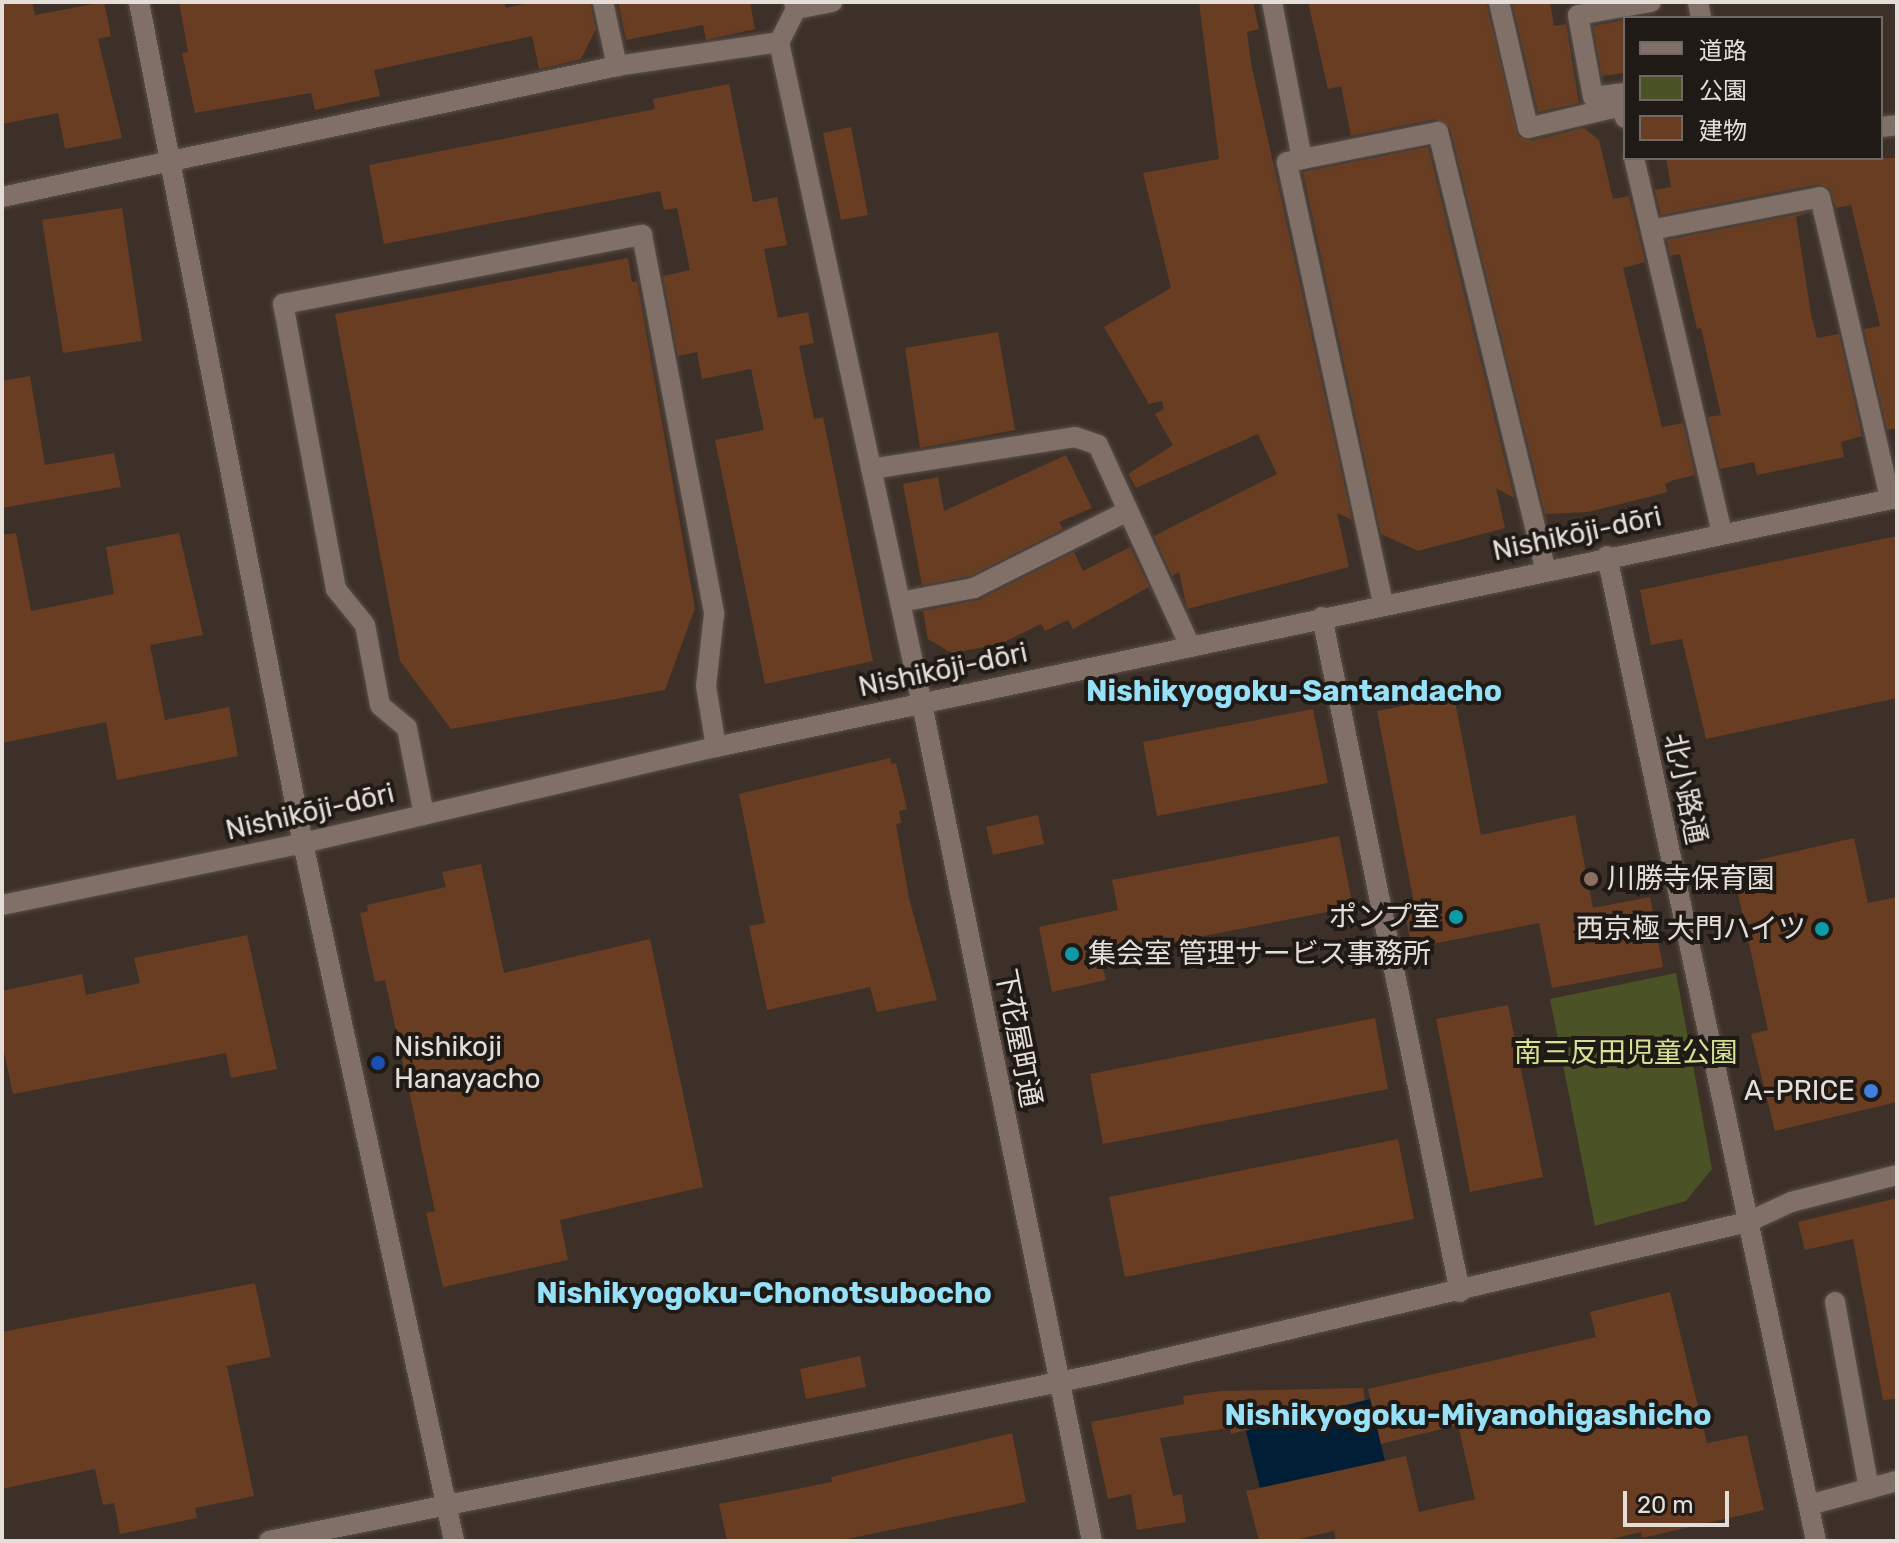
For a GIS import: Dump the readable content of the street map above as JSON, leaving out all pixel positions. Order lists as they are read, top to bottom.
{
  "streets": {
    "street": ["Nishikōji-dōri", "北小路通", "下花屋町通"]
  },
  "crossings": [
    ["Nishikōji-dōri", "北小路通"],
    ["Nishikōji-dōri", "下花屋町通"]
  ],
  "districts": ["Nishikyogoku-Santandacho", "Nishikyogoku-Chonotsubocho", "Nishikyogoku-Miyanohigashicho"],
  "parks": ["南三反田児童公園"],
  "places": [
    "川勝寺保育園",
    "ポンプ室",
    "西京極 大門ハイツ",
    "集会室 管理サービス事務所",
    "Nishikoji Hanayacho",
    "A-PRICE"
  ],
  "legend": ["道路", "公園", "建物"],
  "scale_bar": "20 m"
}
